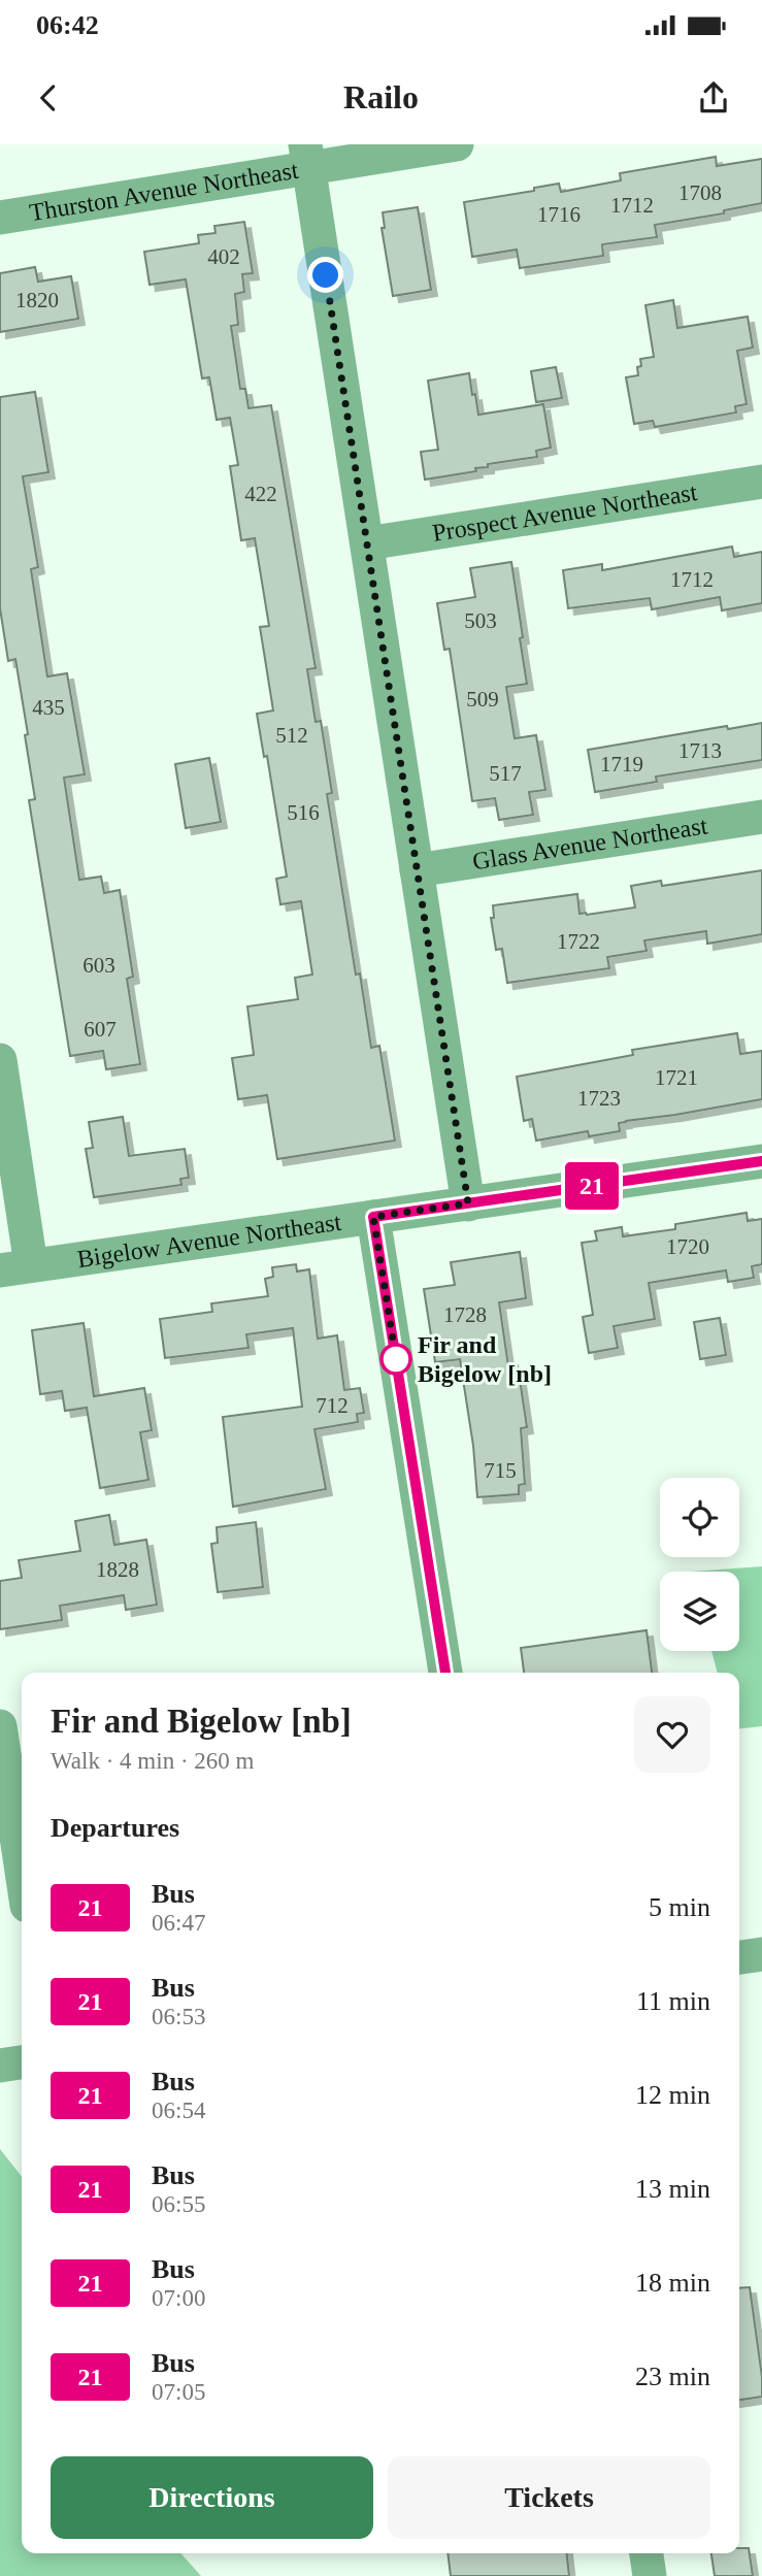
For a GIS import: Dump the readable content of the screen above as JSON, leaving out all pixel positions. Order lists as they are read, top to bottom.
{
  "streets": {
    "street": [
      "Thurston Avenue Northeast",
      "Prospect Avenue Northeast",
      "Glass Avenue Northeast",
      "Bigelow Avenue Northeast"
    ]
  },
  "places": ["Fir and Bigelow [nb]"],
  "lines": ["bus line 21"],
  "house_numbers": [
    "1708",
    "1712",
    "1716",
    "402",
    "1820",
    "422",
    "1712",
    "503",
    "509",
    "435",
    "512",
    "1713",
    "1719",
    "517",
    "516",
    "1722",
    "603",
    "607",
    "1721",
    "1723",
    "1720",
    "1728",
    "712",
    "715",
    "1828"
  ],
  "page": {
    "status": "06:42",
    "header": "Railo",
    "on_map": "21",
    "heading": [
      ["Fir and Bigelow [nb]", "Walk · 4 min · 260 m"],
      "Departures"
    ],
    "list": [
      {
        "mark": "21",
        "name": "Bus",
        "note": "06:47",
        "value": "5 min"
      },
      {
        "mark": "21",
        "name": "Bus",
        "note": "06:53",
        "value": "11 min"
      },
      {
        "mark": "21",
        "name": "Bus",
        "note": "06:54",
        "value": "12 min"
      },
      {
        "mark": "21",
        "name": "Bus",
        "note": "06:55",
        "value": "13 min"
      },
      {
        "mark": "21",
        "name": "Bus",
        "note": "07:00",
        "value": "18 min"
      },
      {
        "mark": "21",
        "name": "Bus",
        "note": "07:05",
        "value": "23 min"
      }
    ],
    "buttons": ["Directions", "Tickets"]
  }
}
